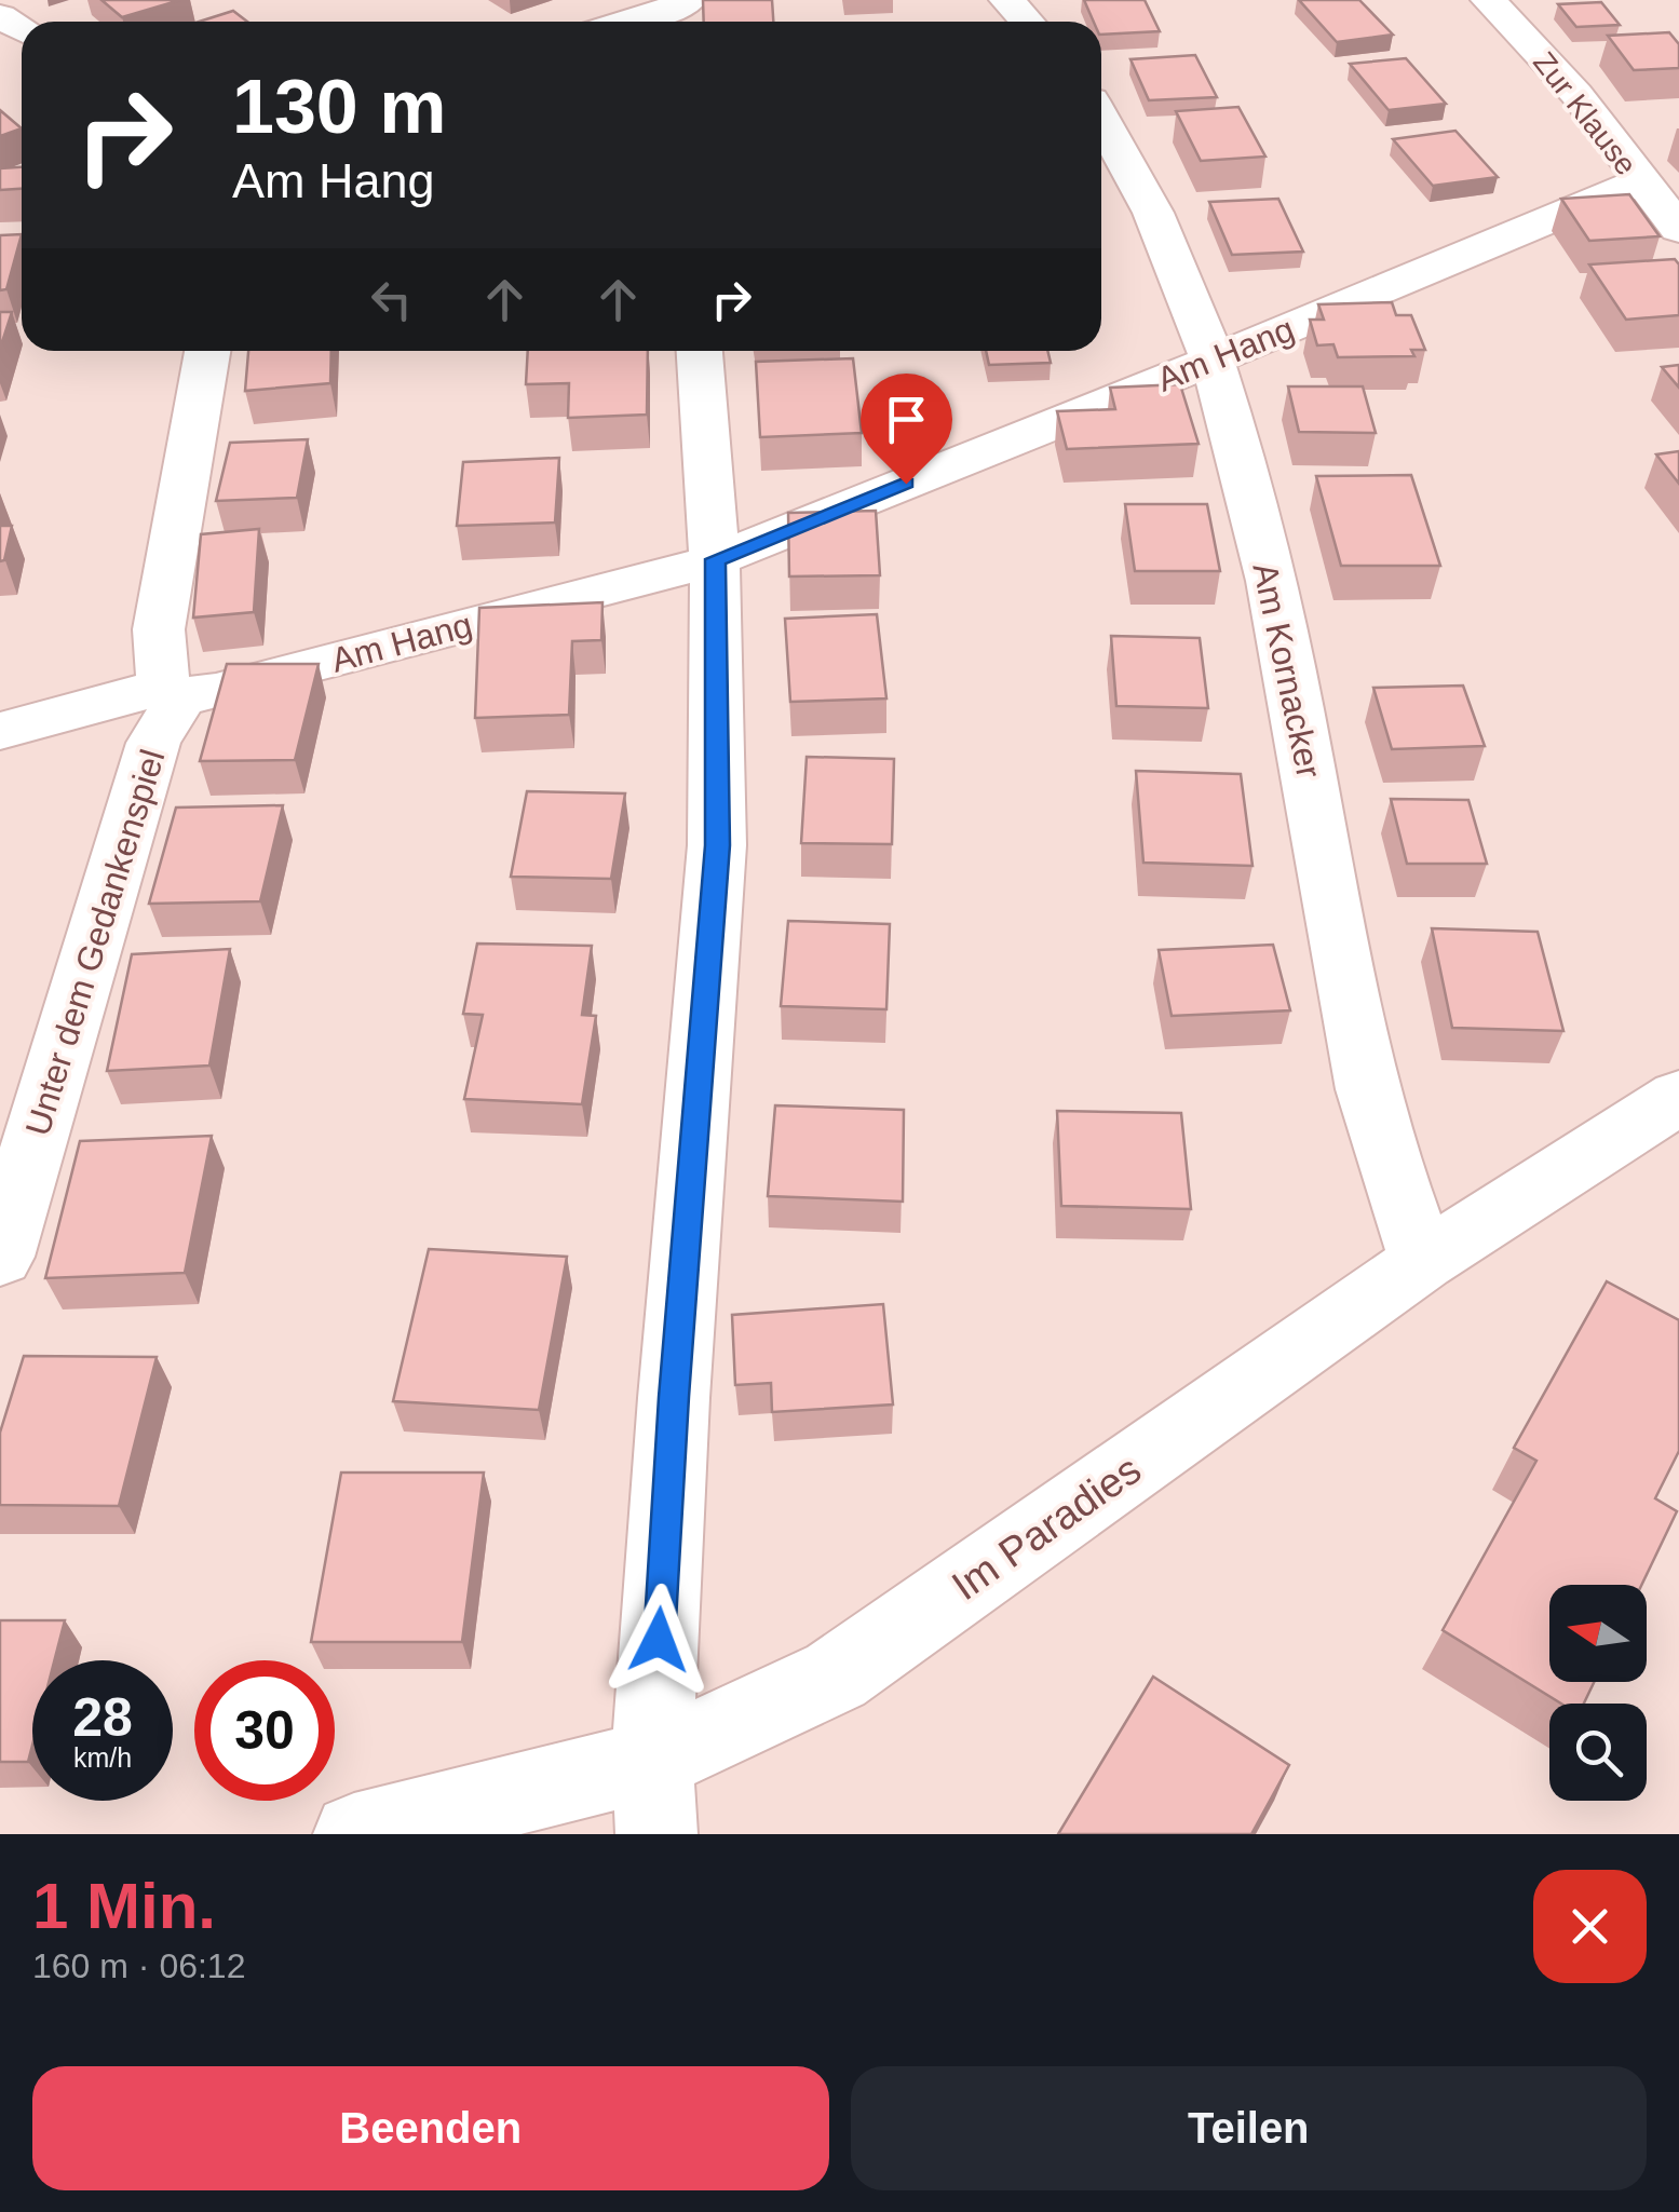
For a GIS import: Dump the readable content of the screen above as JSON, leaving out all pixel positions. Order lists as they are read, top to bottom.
{
  "streets": {
    "street": [
      "Zur Klause",
      "Am Hang",
      "Am Kornacker",
      "Unter dem Gedankenspiel",
      "Im Paradies"
    ]
  },
  "crossings": [
    ["Zur Klause", "Am Hang"],
    ["Am Hang", "Am Kornacker"],
    ["Am Hang", "Unter dem Gedankenspiel"],
    ["Am Kornacker", "Im Paradies"]
  ],
  "north": "left",
  "page": {
    "turn": ["130 m", "Am Hang"],
    "speed": "28 km/h",
    "limit": "30",
    "heading": ["1 Min.", "160 m · 06:12"],
    "buttons": ["Beenden", "Teilen"]
  }
}
